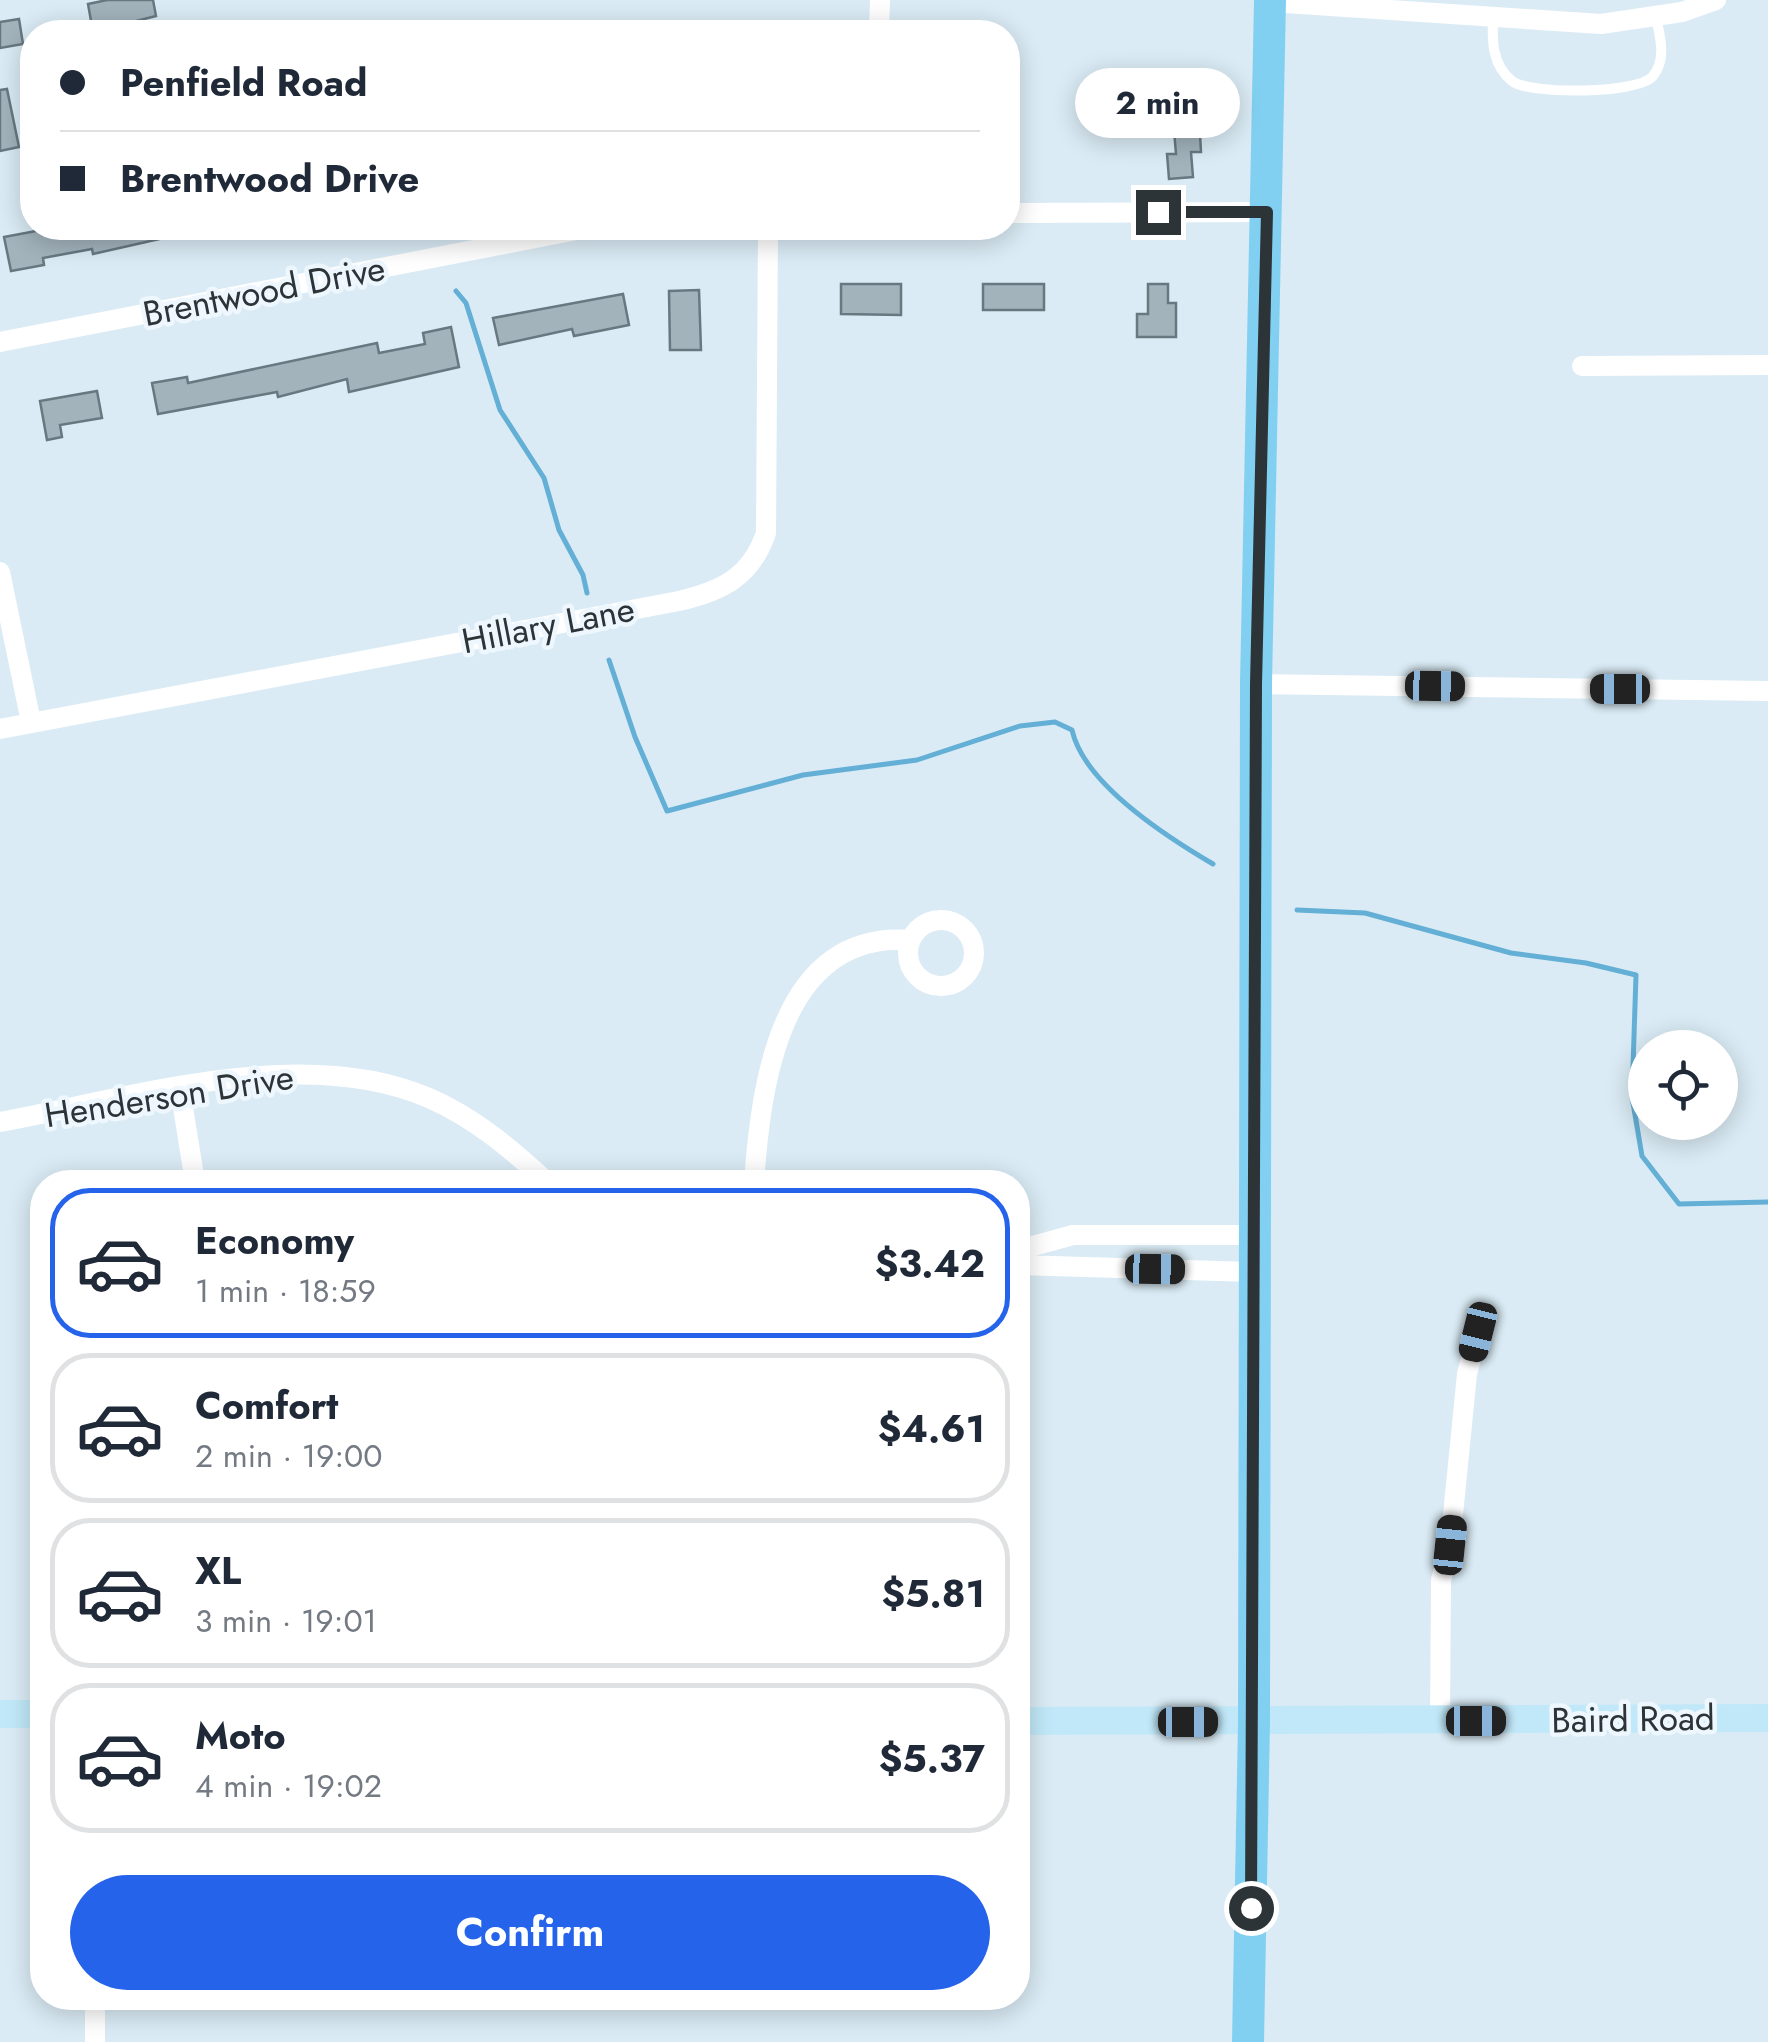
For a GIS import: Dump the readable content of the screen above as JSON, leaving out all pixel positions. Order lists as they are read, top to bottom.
{
  "streets": {
    "street": [
      "Brentwood Drive",
      "Hillary Lane",
      "Henderson Drive",
      "Baird Road"
    ]
  },
  "page": {
    "banner": ["Penfield Road", "Brentwood Drive"],
    "bubble": "2 min",
    "list": [
      {
        "name": "Economy",
        "note": "1 min · 18:59",
        "value": "$3.42"
      },
      {
        "name": "Comfort",
        "note": "2 min · 19:00",
        "value": "$4.61"
      },
      {
        "name": "XL",
        "note": "3 min · 19:01",
        "value": "$5.81"
      },
      {
        "name": "Moto",
        "note": "4 min · 19:02",
        "value": "$5.37"
      }
    ],
    "buttons": "Confirm"
  }
}
